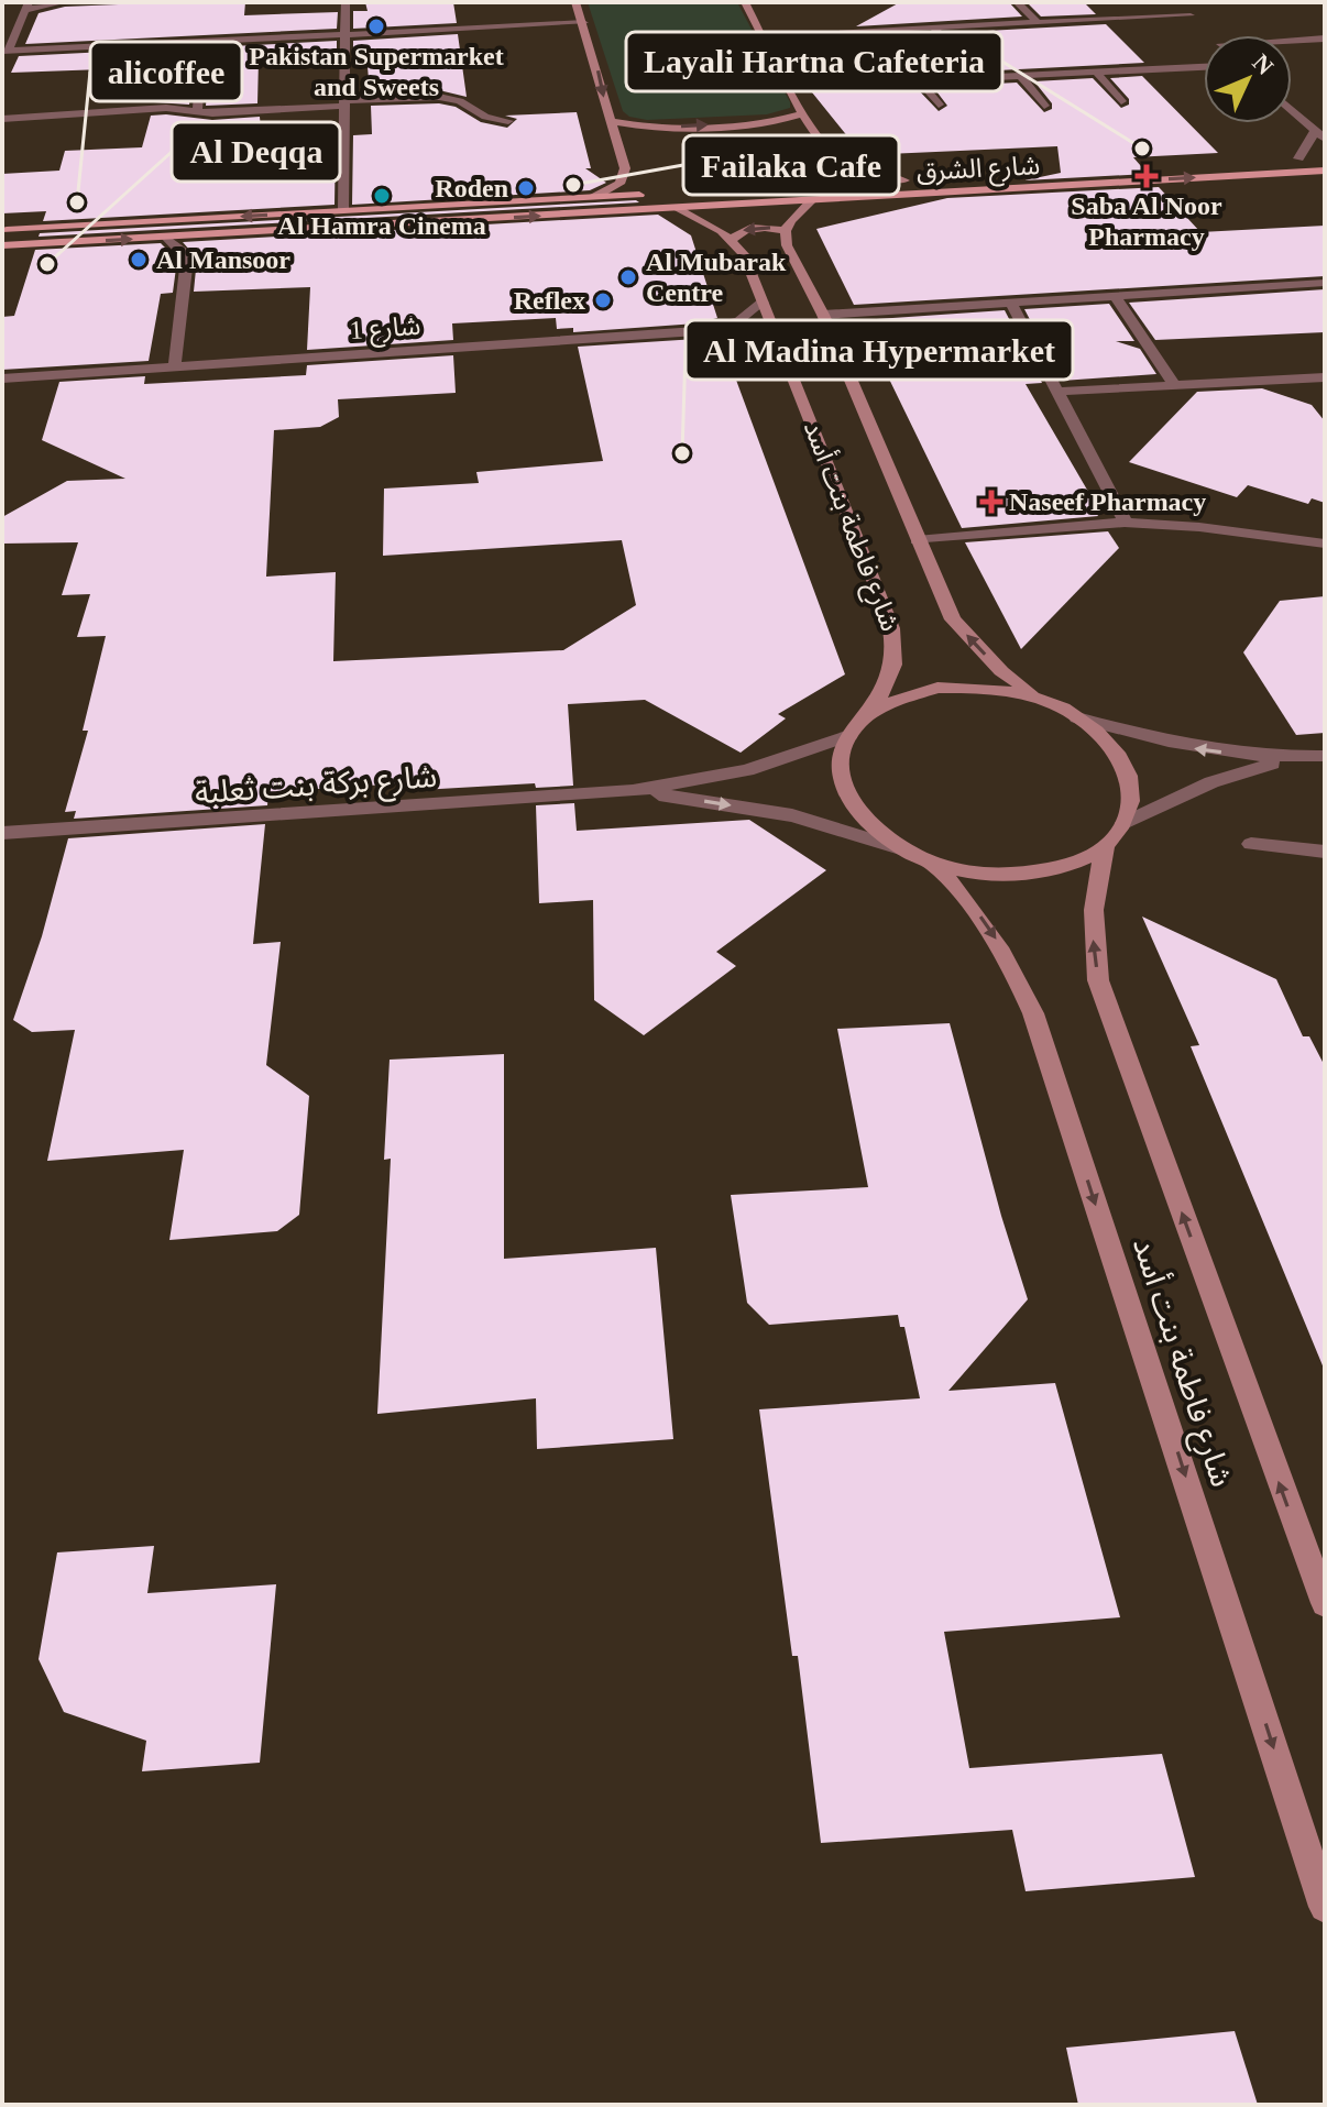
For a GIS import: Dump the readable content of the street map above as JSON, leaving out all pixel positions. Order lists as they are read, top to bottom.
{
  "streets": {
    "main road": ["شارع الشرق"],
    "street": ["شارع 1", "شارع فاطمة بنت أسد", "شارع بركة بنت ثعلبة"]
  },
  "crossings": [
    ["شارع 1", "شارع فاطمة بنت أسد"],
    ["شارع فاطمة بنت أسد", "شارع بركة بنت ثعلبة"]
  ],
  "places": {
    "other": [
      "Pakistan Supermarket and Sweets",
      "Layali Hartna Cafeteria",
      "Failaka Cafe",
      "Roden",
      "Al Hamra Cinema",
      "alicoffee",
      "Al Mansoor",
      "Al Deqqa",
      "Al Mubarak Centre",
      "Reflex",
      "Al Madina Hypermarket"
    ],
    "health": ["Saba Al Noor Pharmacy", "Naseef Pharmacy"]
  },
  "north": "top right"
}
